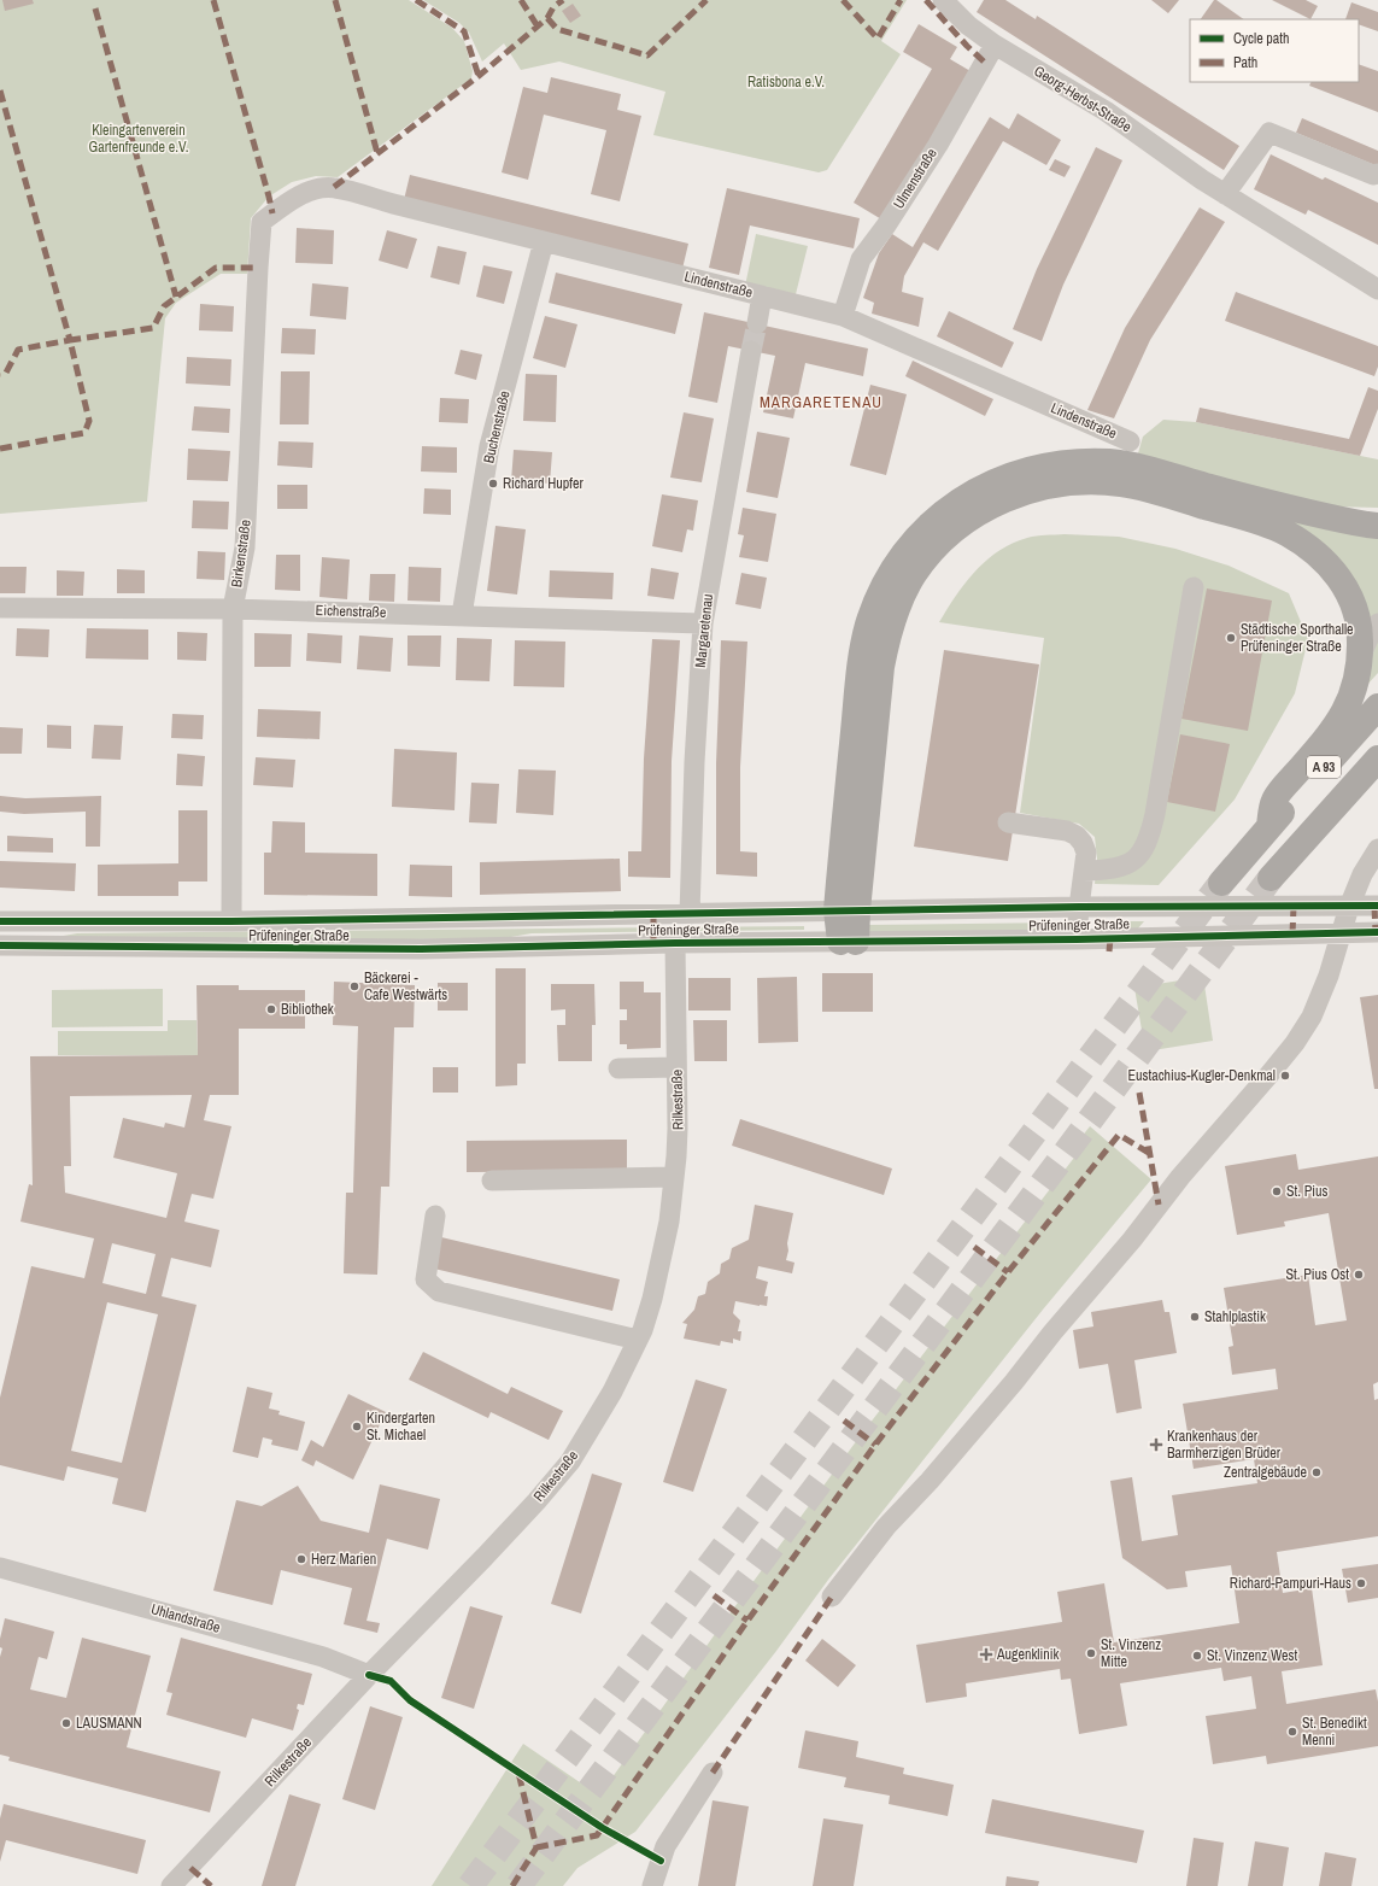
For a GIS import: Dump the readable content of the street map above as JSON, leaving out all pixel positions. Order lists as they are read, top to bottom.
{
  "streets": {
    "highway": ["A 93"],
    "street": [
      "Georg-Herbst-Straße",
      "Ulmenstraße",
      "Lindenstraße",
      "Buchenstraße",
      "Birkenstraße",
      "Eichenstraße",
      "Margaretenau",
      "Prüfeninger Straße",
      "Rilkestraße",
      "Uhlandstraße"
    ]
  },
  "crossings": [
    ["Georg-Herbst-Straße", "Ulmenstraße"],
    ["Ulmenstraße", "Lindenstraße"],
    ["Lindenstraße", "Buchenstraße"],
    ["Lindenstraße", "Birkenstraße"],
    ["Buchenstraße", "Eichenstraße"],
    ["Birkenstraße", "Eichenstraße"],
    ["Birkenstraße", "Prüfeninger Straße"],
    ["Eichenstraße", "Margaretenau"],
    ["Margaretenau", "Prüfeninger Straße"],
    ["Prüfeninger Straße", "Rilkestraße"],
    ["Rilkestraße", "Uhlandstraße"]
  ],
  "districts": ["MARGARETENAU"],
  "parks": ["Ratisbona e.V.", "Kleingartenverein Gartenfreunde e.V."],
  "places": {
    "other": [
      "Richard Hupfer",
      "Städtische Sporthalle Prüfeninger Straße",
      "Bäckerei - Cafe Westwärts",
      "Bibliothek",
      "Eustachius-Kugler-Denkmal",
      "St. Pius",
      "St. Pius Ost",
      "Stahlplastik",
      "Kindergarten St. Michael",
      "Zentralgebäude",
      "Herz Marien",
      "Richard-Pampuri-Haus",
      "St. Vinzenz Mitte",
      "St. Vinzenz West",
      "LAUSMANN",
      "St. Benedikt Menni"
    ],
    "health": ["Krankenhaus der Barmherzigen Brüder", "Augenklinik"]
  },
  "legend": ["Cycle path", "Path"]
}
